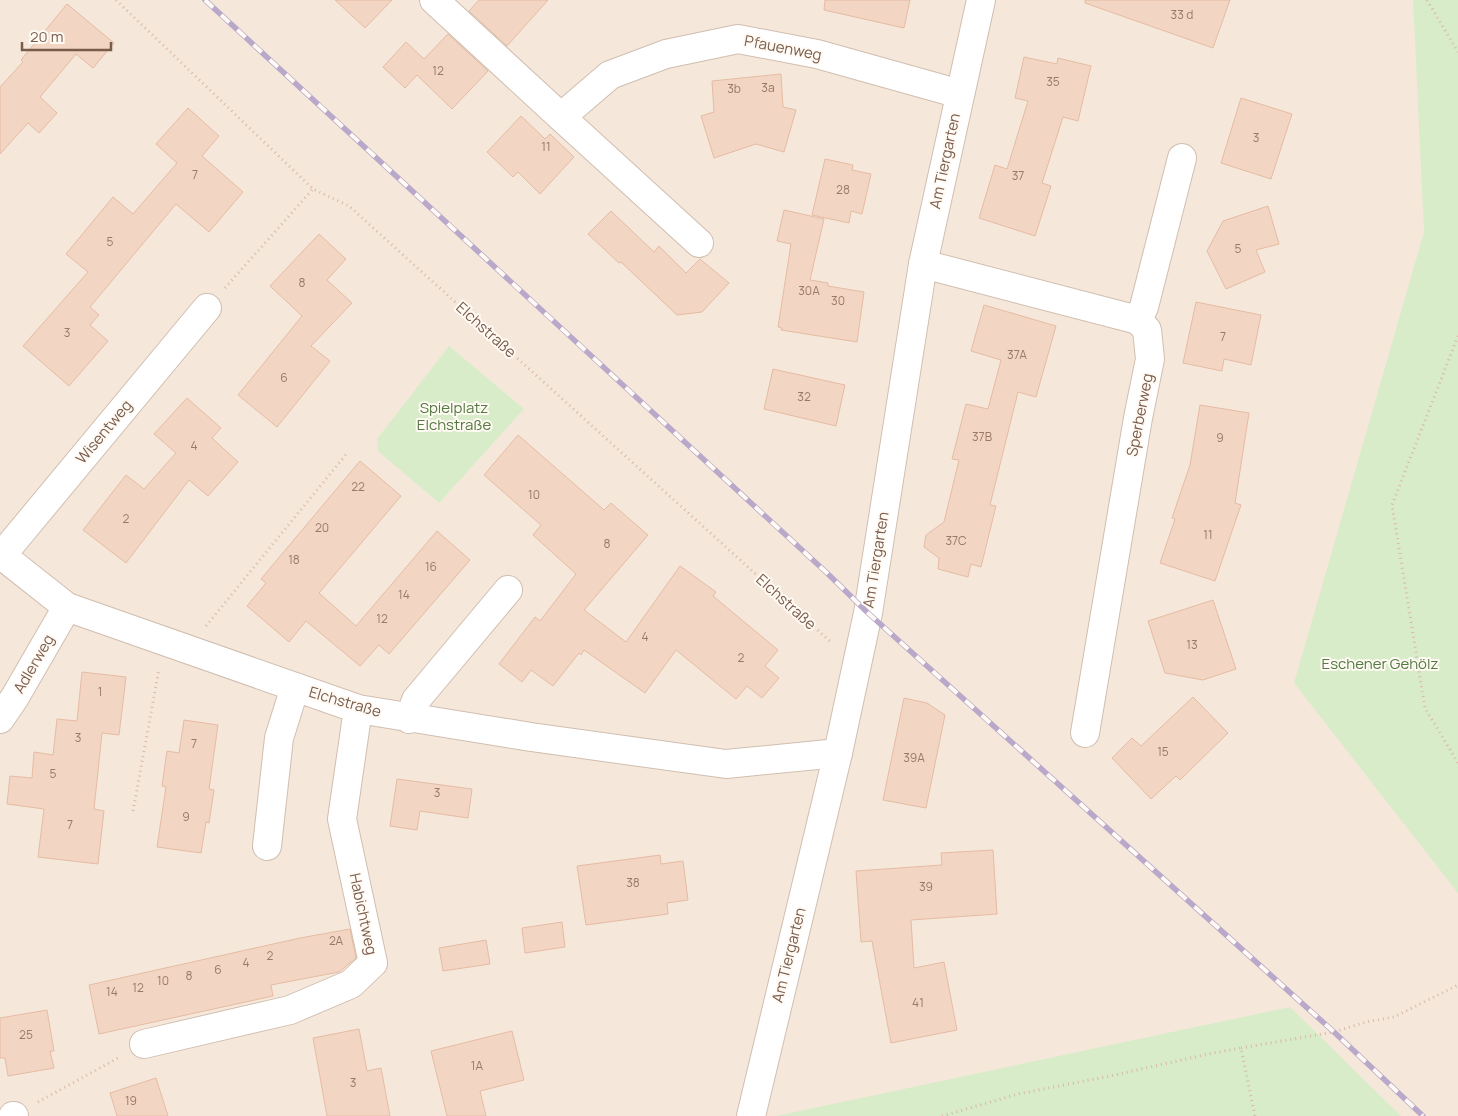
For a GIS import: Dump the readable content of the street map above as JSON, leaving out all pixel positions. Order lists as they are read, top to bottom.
{
  "streets": {
    "street": [
      "Pfauenweg",
      "Am Tiergarten",
      "Elchstraße",
      "Sperberweg",
      "Wisentweg",
      "Adlerweg",
      "Habichtweg"
    ]
  },
  "crossings": [
    ["Pfauenweg", "Am Tiergarten"],
    ["Am Tiergarten", "Elchstraße"],
    ["Elchstraße", "Wisentweg"],
    ["Elchstraße", "Adlerweg"],
    ["Elchstraße", "Habichtweg"]
  ],
  "parks": ["Spielplatz Elchstraße", "Eschener Gehölz"],
  "house_numbers": [
    "33 d",
    "12",
    "35",
    "3a",
    "3b",
    "3",
    "11",
    "7",
    "37",
    "28",
    "5",
    "5",
    "8",
    "30A",
    "30",
    "3",
    "7",
    "37A",
    "6",
    "32",
    "37B",
    "9",
    "4",
    "22",
    "10",
    "2",
    "20",
    "11",
    "37C",
    "8",
    "18",
    "16",
    "14",
    "12",
    "4",
    "13",
    "2",
    "1",
    "3",
    "7",
    "15",
    "39A",
    "5",
    "3",
    "9",
    "7",
    "38",
    "39",
    "2A",
    "2",
    "4",
    "6",
    "8",
    "10",
    "12",
    "14",
    "41",
    "25",
    "1A",
    "3",
    "19"
  ],
  "scale_bar": "20 m"
}
